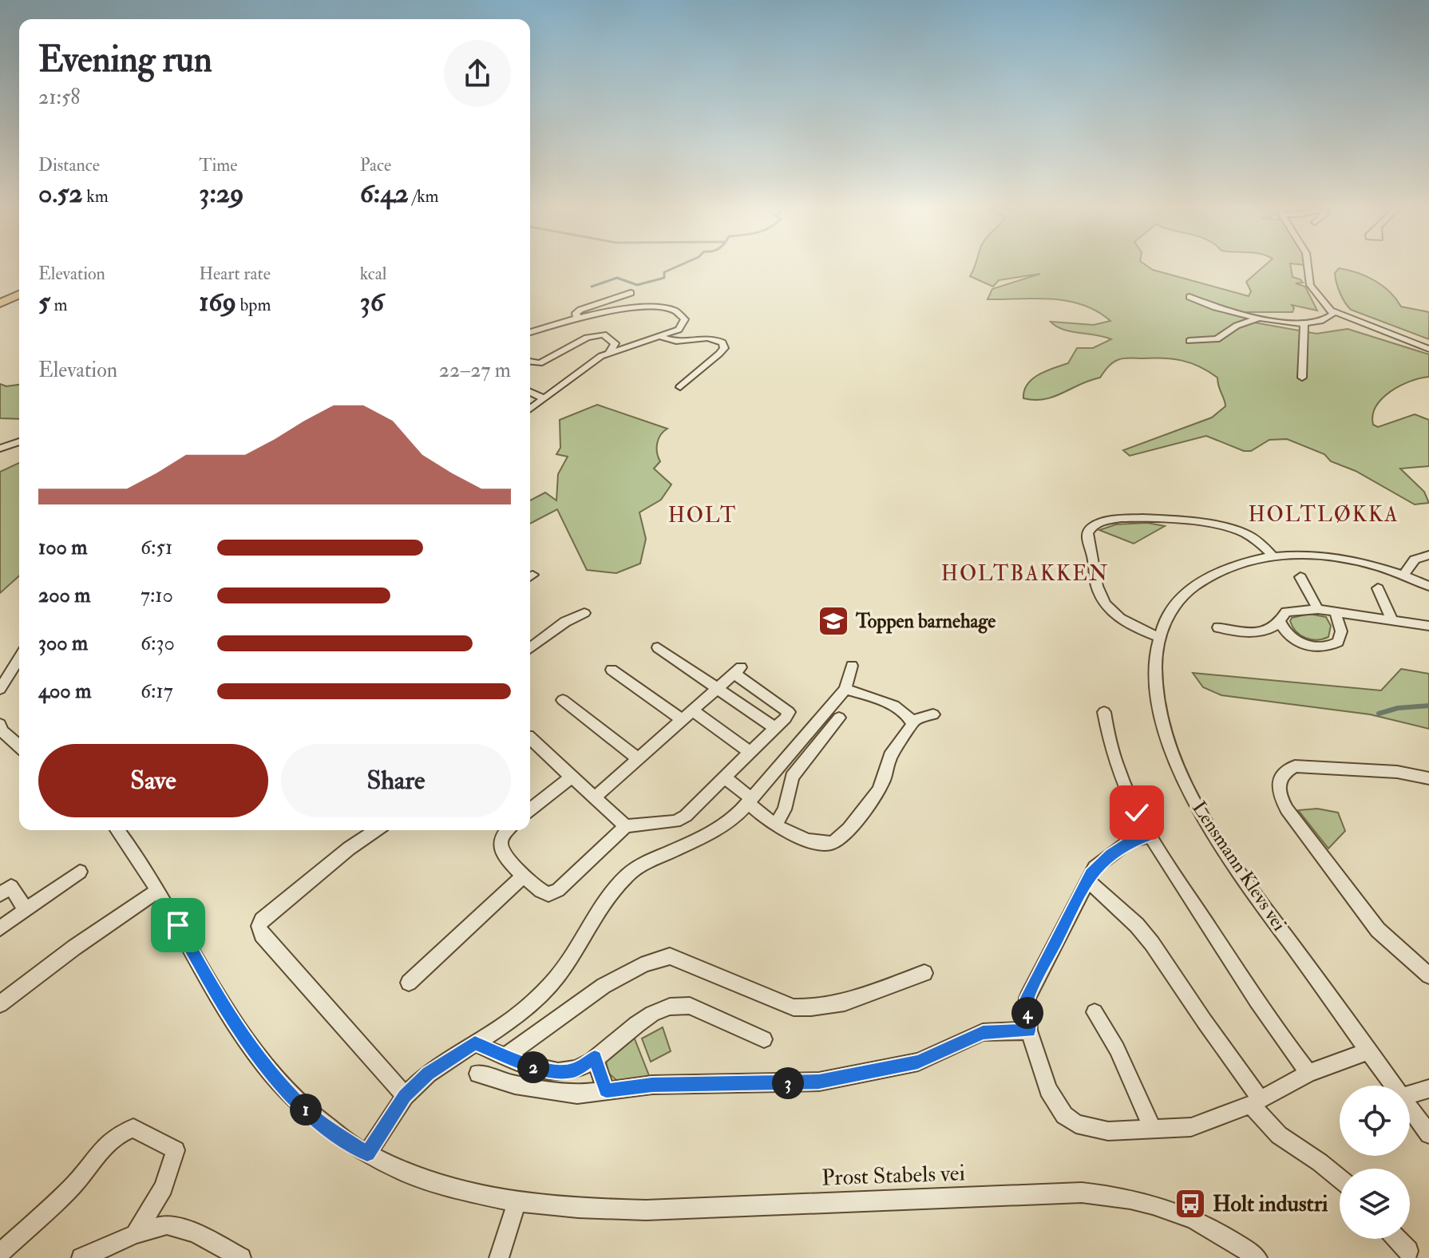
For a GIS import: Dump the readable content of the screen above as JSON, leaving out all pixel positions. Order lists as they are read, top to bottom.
{
  "streets": {
    "street": ["Lensmann Klevs vei", "Prost Stabels vei"]
  },
  "districts": ["HOLTLØKKA", "HOLT", "HOLTBAKKEN"],
  "places": {
    "school or university": ["Toppen barnehage"],
    "bus stop": ["Holt industri"]
  },
  "page": {
    "heading": ["Evening run", "21:58"],
    "stats": [
      ["Distance", "0.52 km"],
      ["Time", "3:29"],
      ["Pace", "6:42 /km"],
      ["Elevation", "5 m"],
      ["Heart rate", "169 bpm"],
      ["kcal", "36"]
    ],
    "chart": ["Elevation", "22–27 m"],
    "list": [
      {
        "name": "100 m",
        "note": "6:51"
      },
      {
        "name": "200 m",
        "note": "7:10"
      },
      {
        "name": "300 m",
        "note": "6:30"
      },
      {
        "name": "400 m",
        "note": "6:17"
      }
    ],
    "buttons": ["Save", "Share"],
    "pins": [
      "4",
      "2",
      "3",
      "1"
    ]
  }
}
